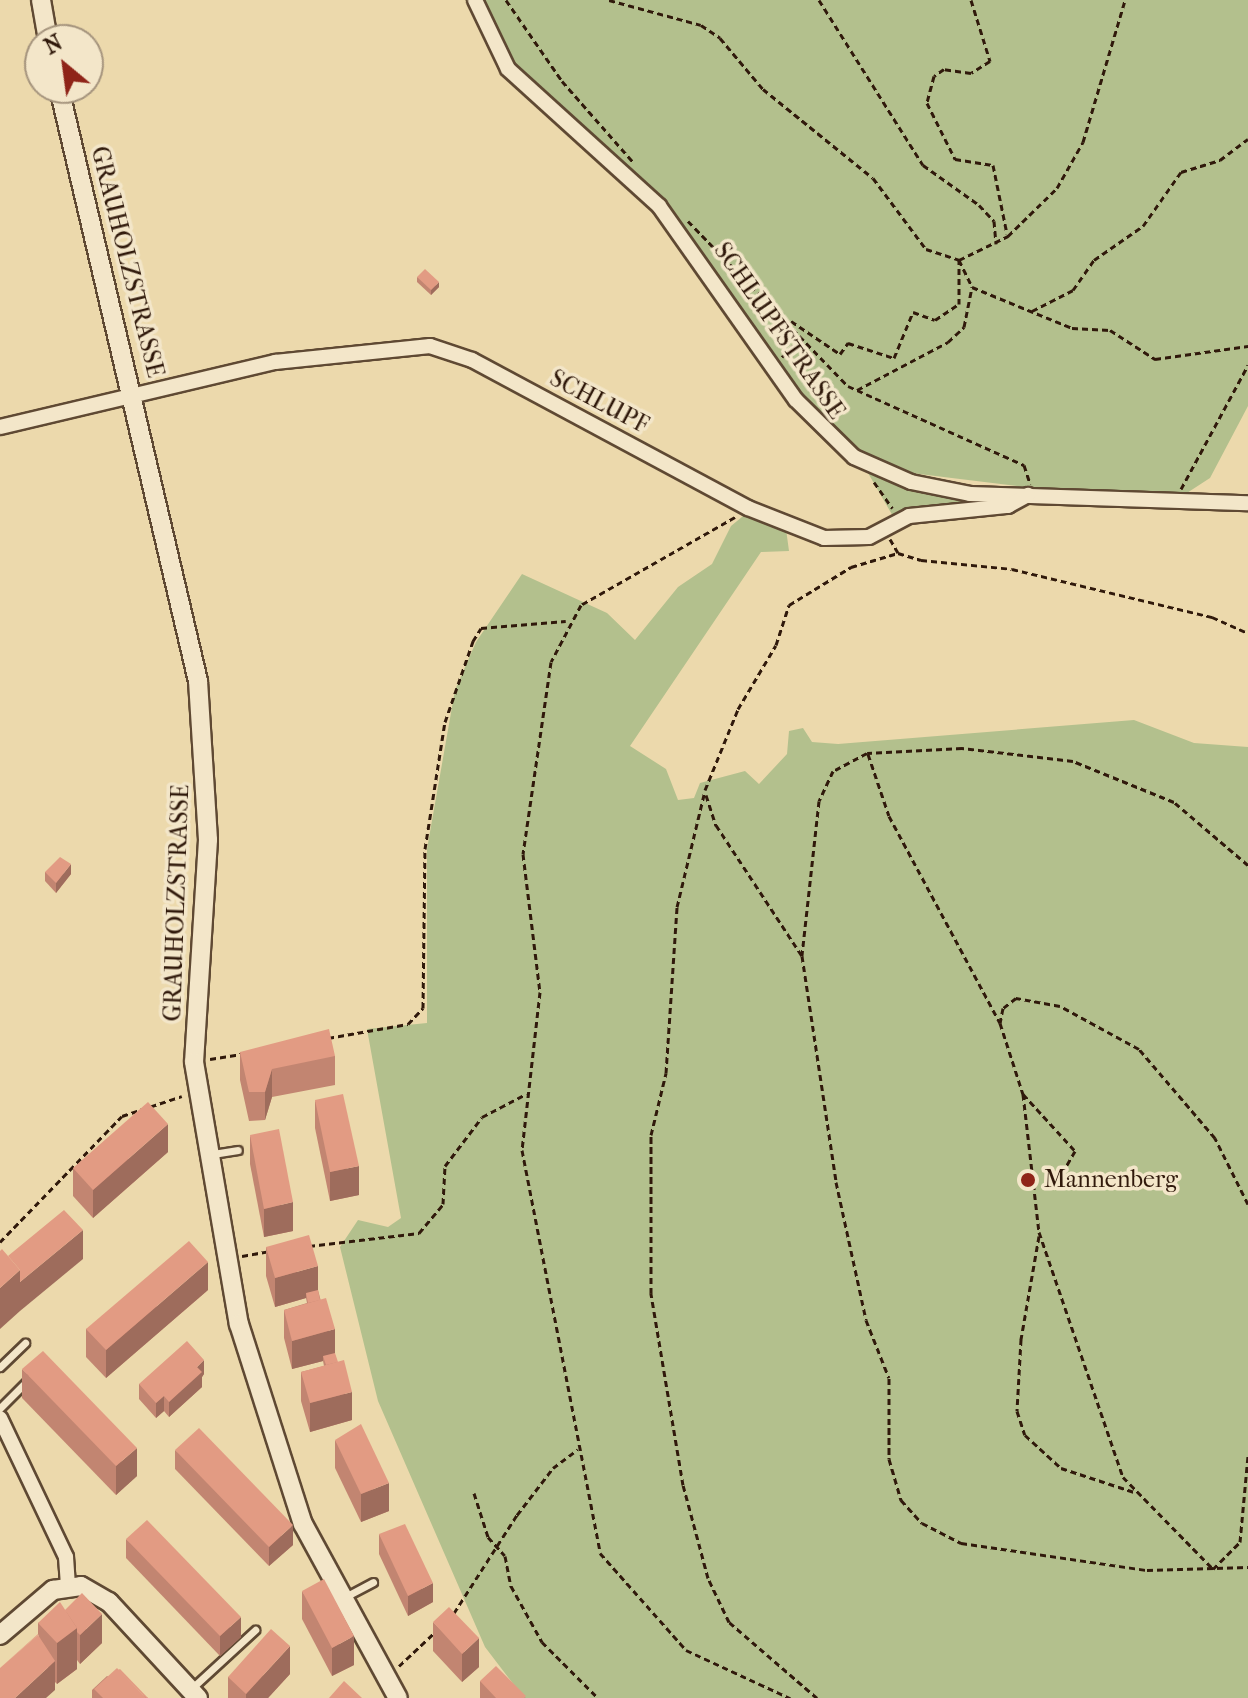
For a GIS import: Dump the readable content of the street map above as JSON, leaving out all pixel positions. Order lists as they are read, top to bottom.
{
  "streets": {
    "street": ["GRAUHOLZSTRASSE", "SCHLUPFSTRASSE", "SCHLUPF"]
  },
  "crossings": [
    ["GRAUHOLZSTRASSE", "SCHLUPF"],
    ["SCHLUPFSTRASSE", "SCHLUPF"]
  ],
  "places": ["Mannenberg"],
  "north": "top left"
}
